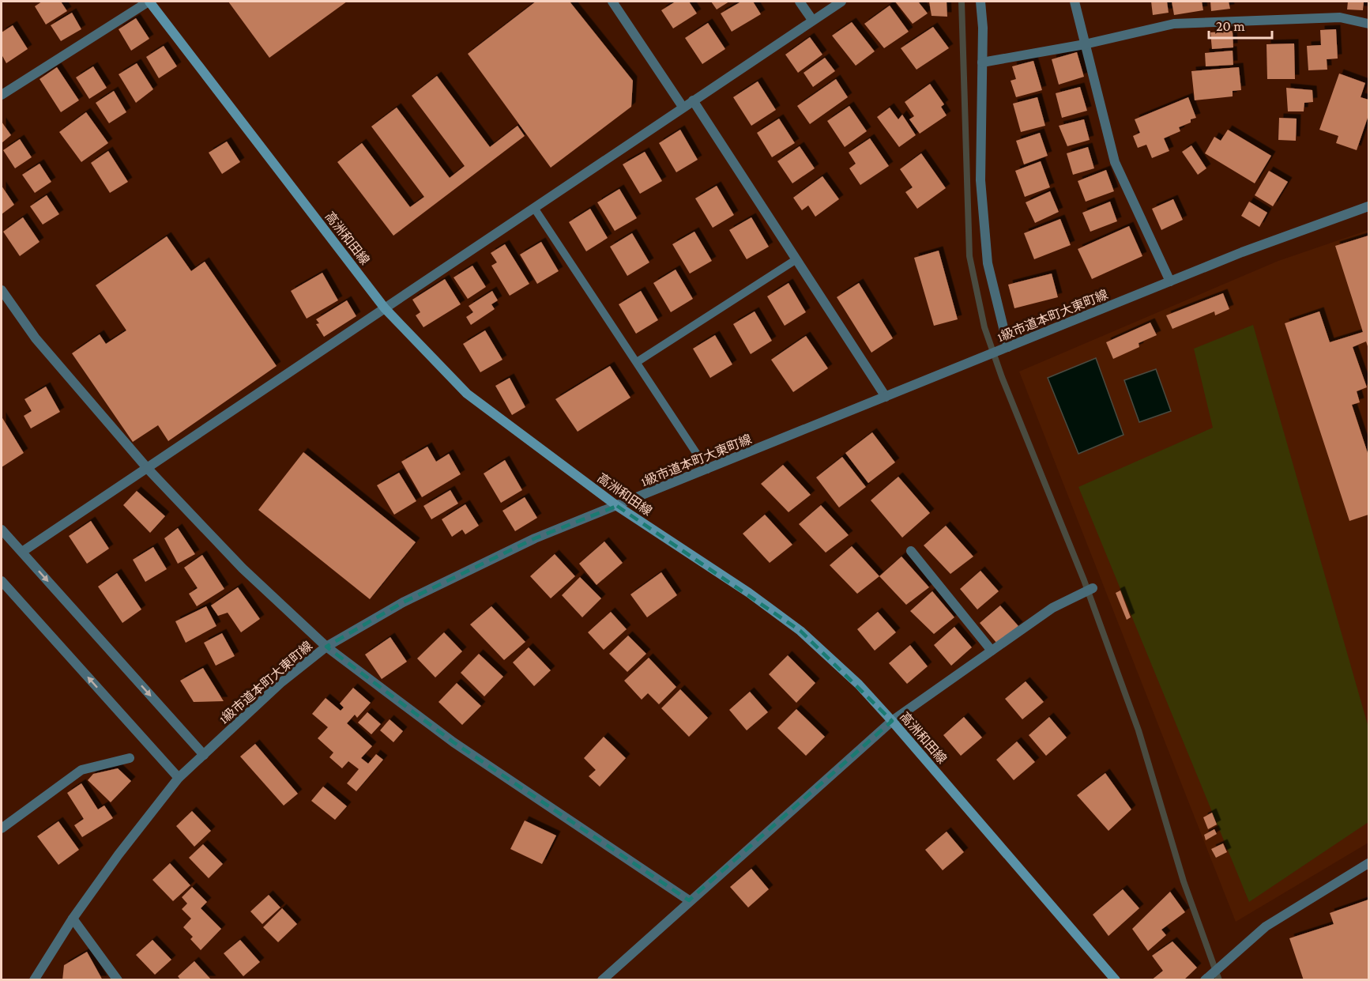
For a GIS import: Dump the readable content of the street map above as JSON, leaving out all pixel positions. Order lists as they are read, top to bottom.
{
  "streets": {
    "main road": ["高洲和田線"],
    "street": ["1級市道本町大東町線"]
  },
  "crossings": [
    ["高洲和田線", "1級市道本町大東町線"]
  ],
  "scale_bar": "20 m"
}
